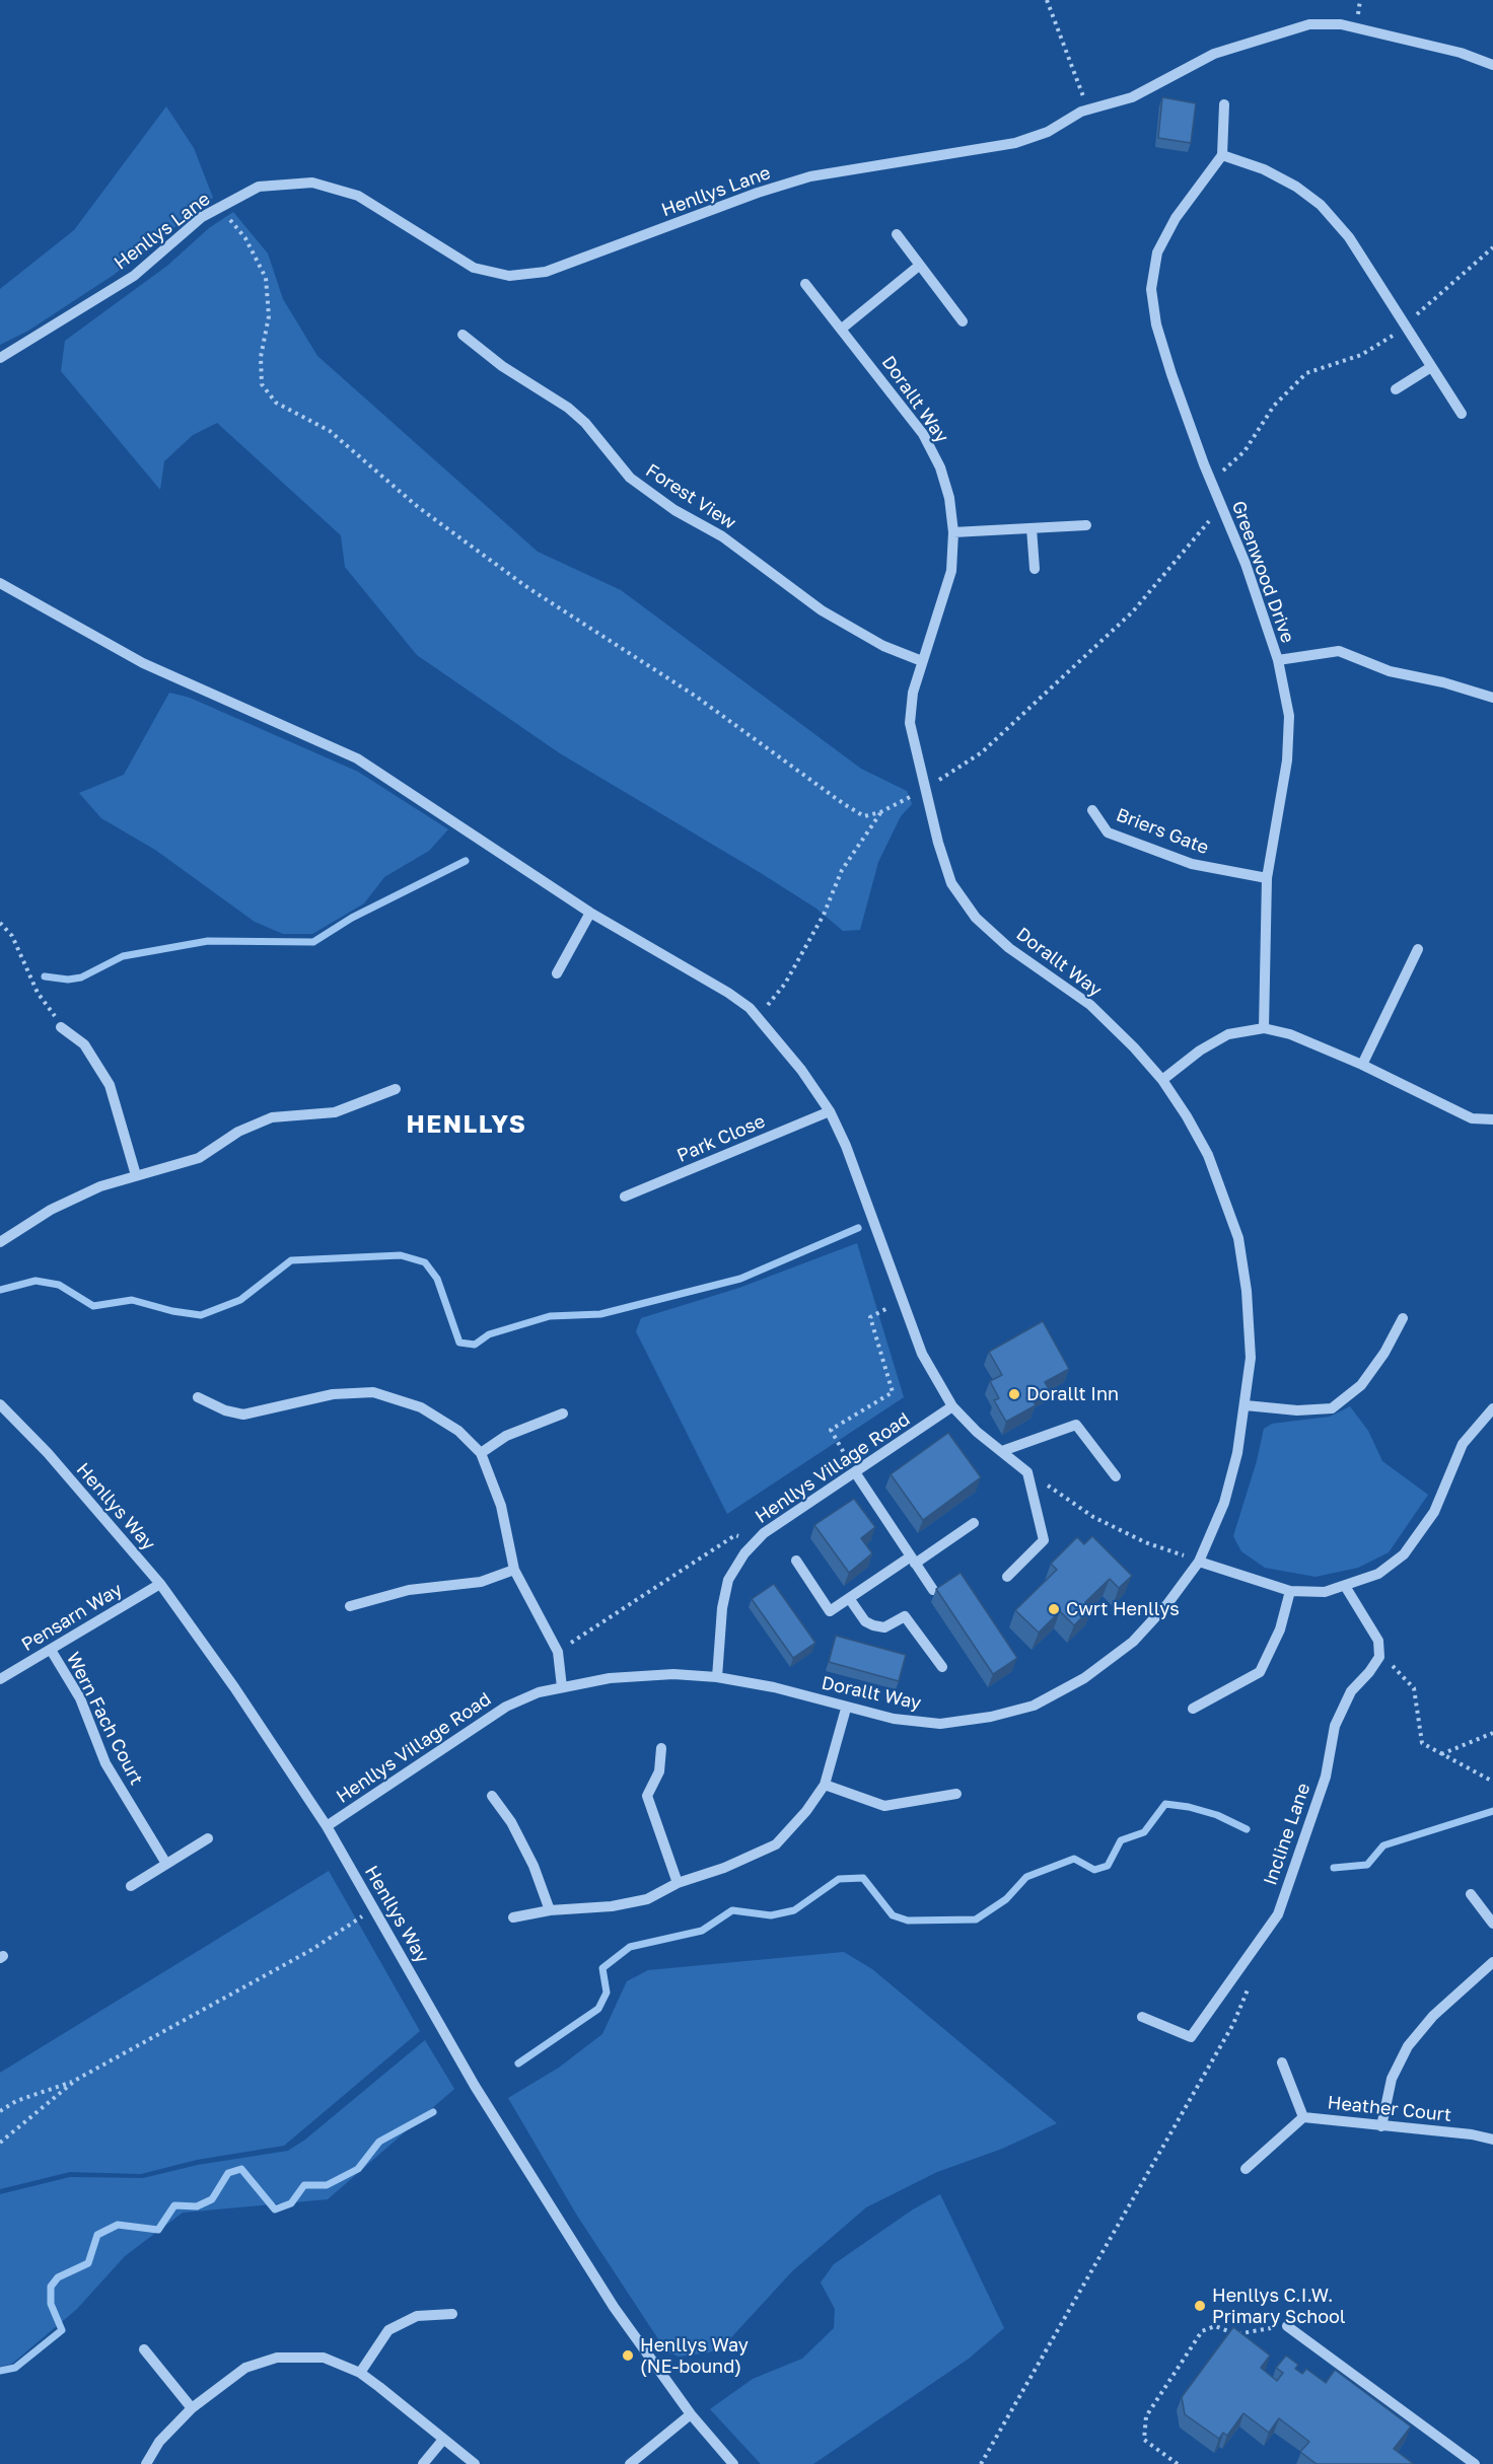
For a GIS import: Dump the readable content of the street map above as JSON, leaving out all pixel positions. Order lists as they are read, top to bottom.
{
  "streets": {
    "street": [
      "Henllys Lane",
      "Dorallt Way",
      "Forest View",
      "Greenwood Drive",
      "Briers Gate",
      "Park Close",
      "Henllys Village Road",
      "Henllys Way",
      "Pensarn Way",
      "Wern Fach Court",
      "Incline Lane",
      "Heather Court"
    ]
  },
  "crossings": [
    ["Dorallt Way", "Forest View"],
    ["Dorallt Way", "Henllys Village Road"],
    ["Greenwood Drive", "Briers Gate"],
    ["Henllys Village Road", "Henllys Way"],
    ["Henllys Way", "Pensarn Way"],
    ["Pensarn Way", "Wern Fach Court"]
  ],
  "districts": ["HENLLYS"],
  "places": [
    "Dorallt Inn",
    "Cwrt Henllys",
    "Henllys C.I.W. Primary School",
    "Henllys Way (NE-bound)"
  ]
}
